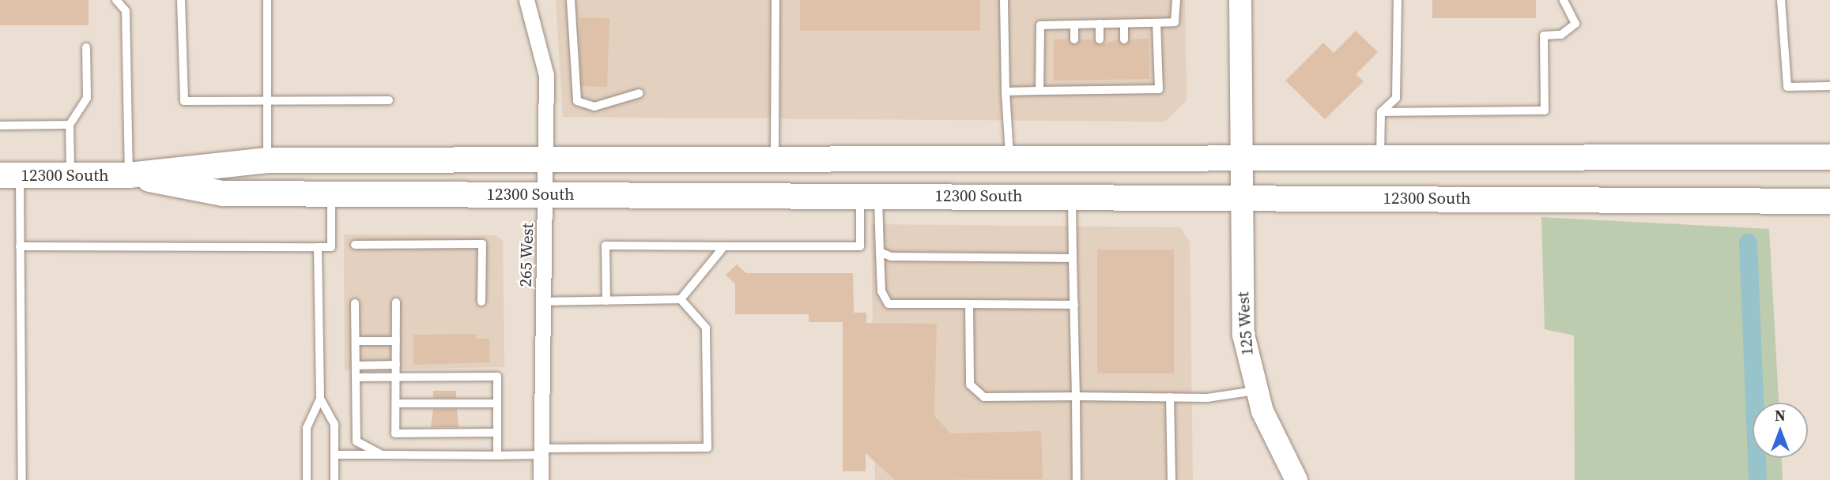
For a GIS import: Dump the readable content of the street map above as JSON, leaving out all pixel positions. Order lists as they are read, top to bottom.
{
  "streets": {
    "main road": ["12300 South", "125 West"],
    "street": ["265 West"]
  },
  "crossings": [
    ["12300 South", "265 West"],
    ["12300 South", "125 West"]
  ],
  "north": "top"
}
